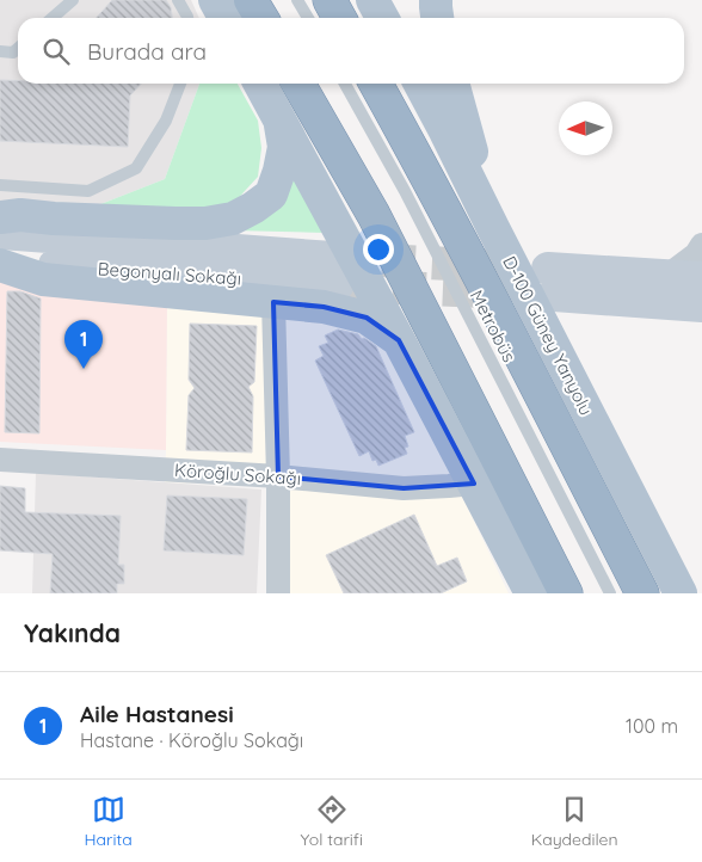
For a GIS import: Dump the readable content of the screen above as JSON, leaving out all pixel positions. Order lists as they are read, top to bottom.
{
  "streets": {
    "main road": ["Begonyalı Sokağı", "D-100 Güney Yanyolu"],
    "street": ["Köroğlu Sokağı"],
    "lane": ["Metrobüs"]
  },
  "north": "left",
  "page": {
    "search": "Burada ara",
    "pins": "1",
    "heading": "Yakında",
    "list": [
      {
        "mark": "1",
        "name": "Aile Hastanesi",
        "note": "Hastane · Köroğlu Sokağı",
        "value": "100 m"
      }
    ],
    "nav": ["Harita", "Yol tarifi", "Kaydedilen"]
  }
}
